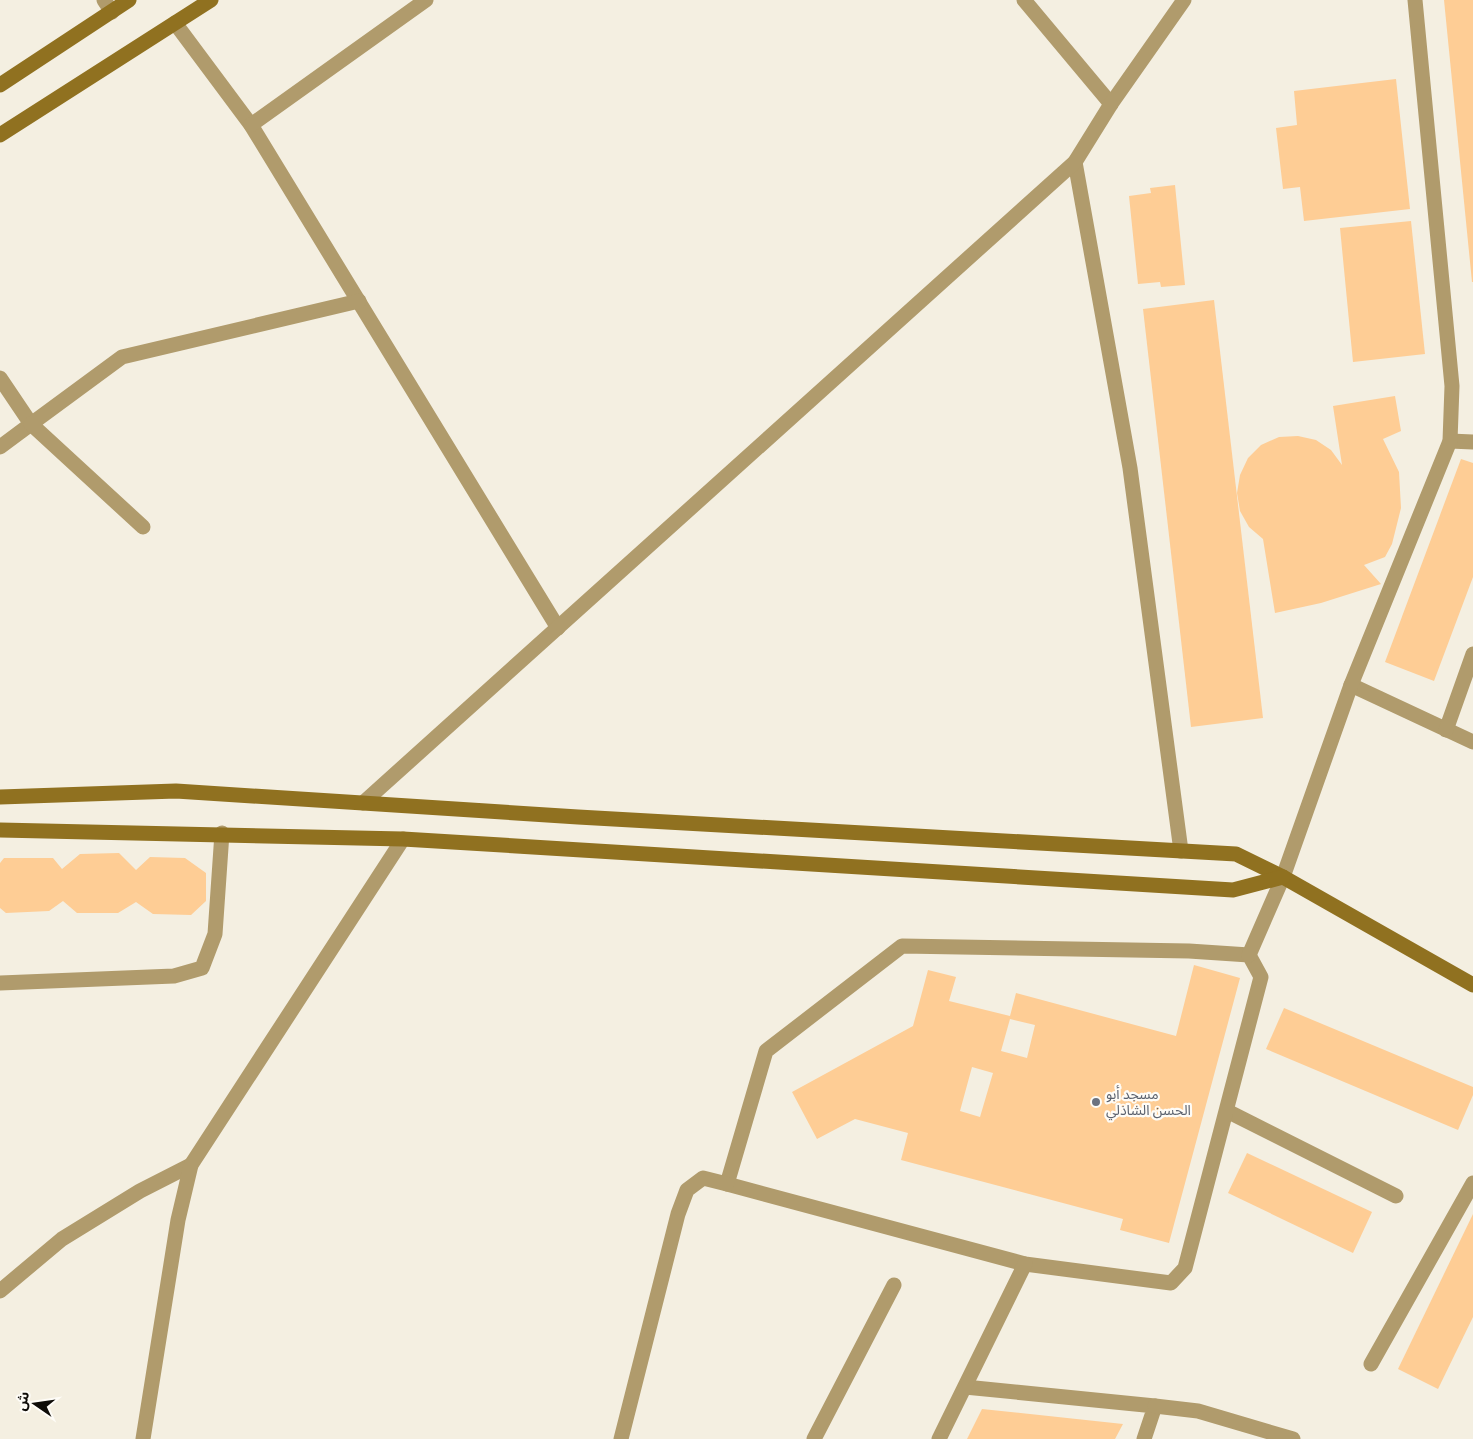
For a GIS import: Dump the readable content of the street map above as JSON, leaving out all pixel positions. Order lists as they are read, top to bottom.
{
  "places": ["مسجد أبو الحسن الشاذلي"],
  "north": "left"
}
